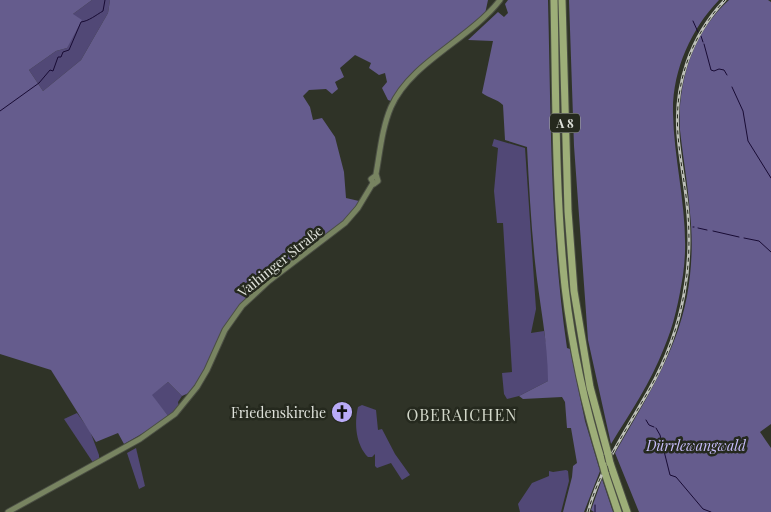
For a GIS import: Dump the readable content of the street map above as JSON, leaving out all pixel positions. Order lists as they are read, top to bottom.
{
  "streets": {
    "highway": ["A 8"],
    "main road": ["Vaihinger Straße"]
  },
  "districts": ["OBERAICHEN"],
  "parks": ["Dürrlewangwald"],
  "places": {
    "church": ["Friedenskirche"]
  }
}
